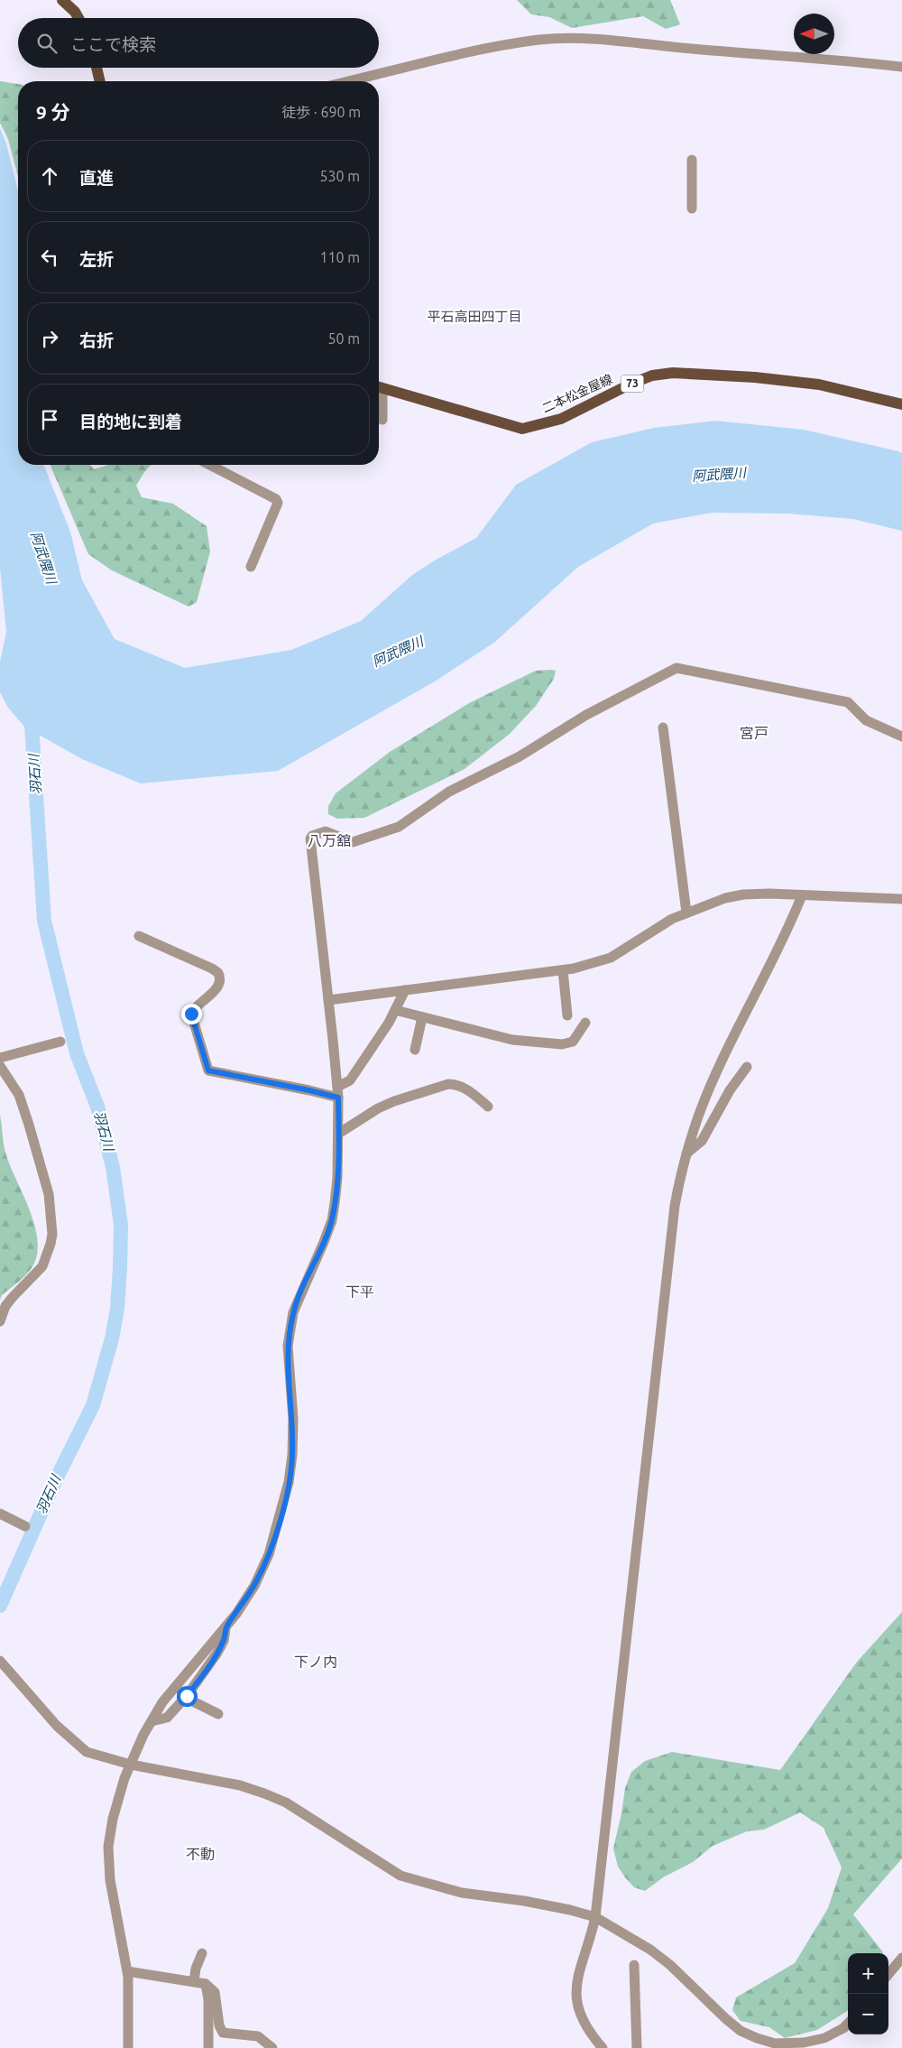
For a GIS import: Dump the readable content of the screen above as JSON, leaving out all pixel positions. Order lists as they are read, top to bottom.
{
  "streets": {
    "main road": ["73", "二本松金屋線"]
  },
  "districts": [
    "平石高田四丁目",
    "宮戸",
    "八万舘",
    "下平",
    "下ノ内",
    "不動"
  ],
  "water": ["阿武隈川", "羽石川"],
  "north": "left",
  "page": {
    "search": "ここで検索",
    "heading": ["9 分", "徒歩 · 690 m"],
    "list": [
      ["直進", "530 m"],
      ["左折", "110 m"],
      ["右折", "50 m"],
      "目的地に到着"
    ],
    "map_buttons": ["+", "−"]
  }
}
